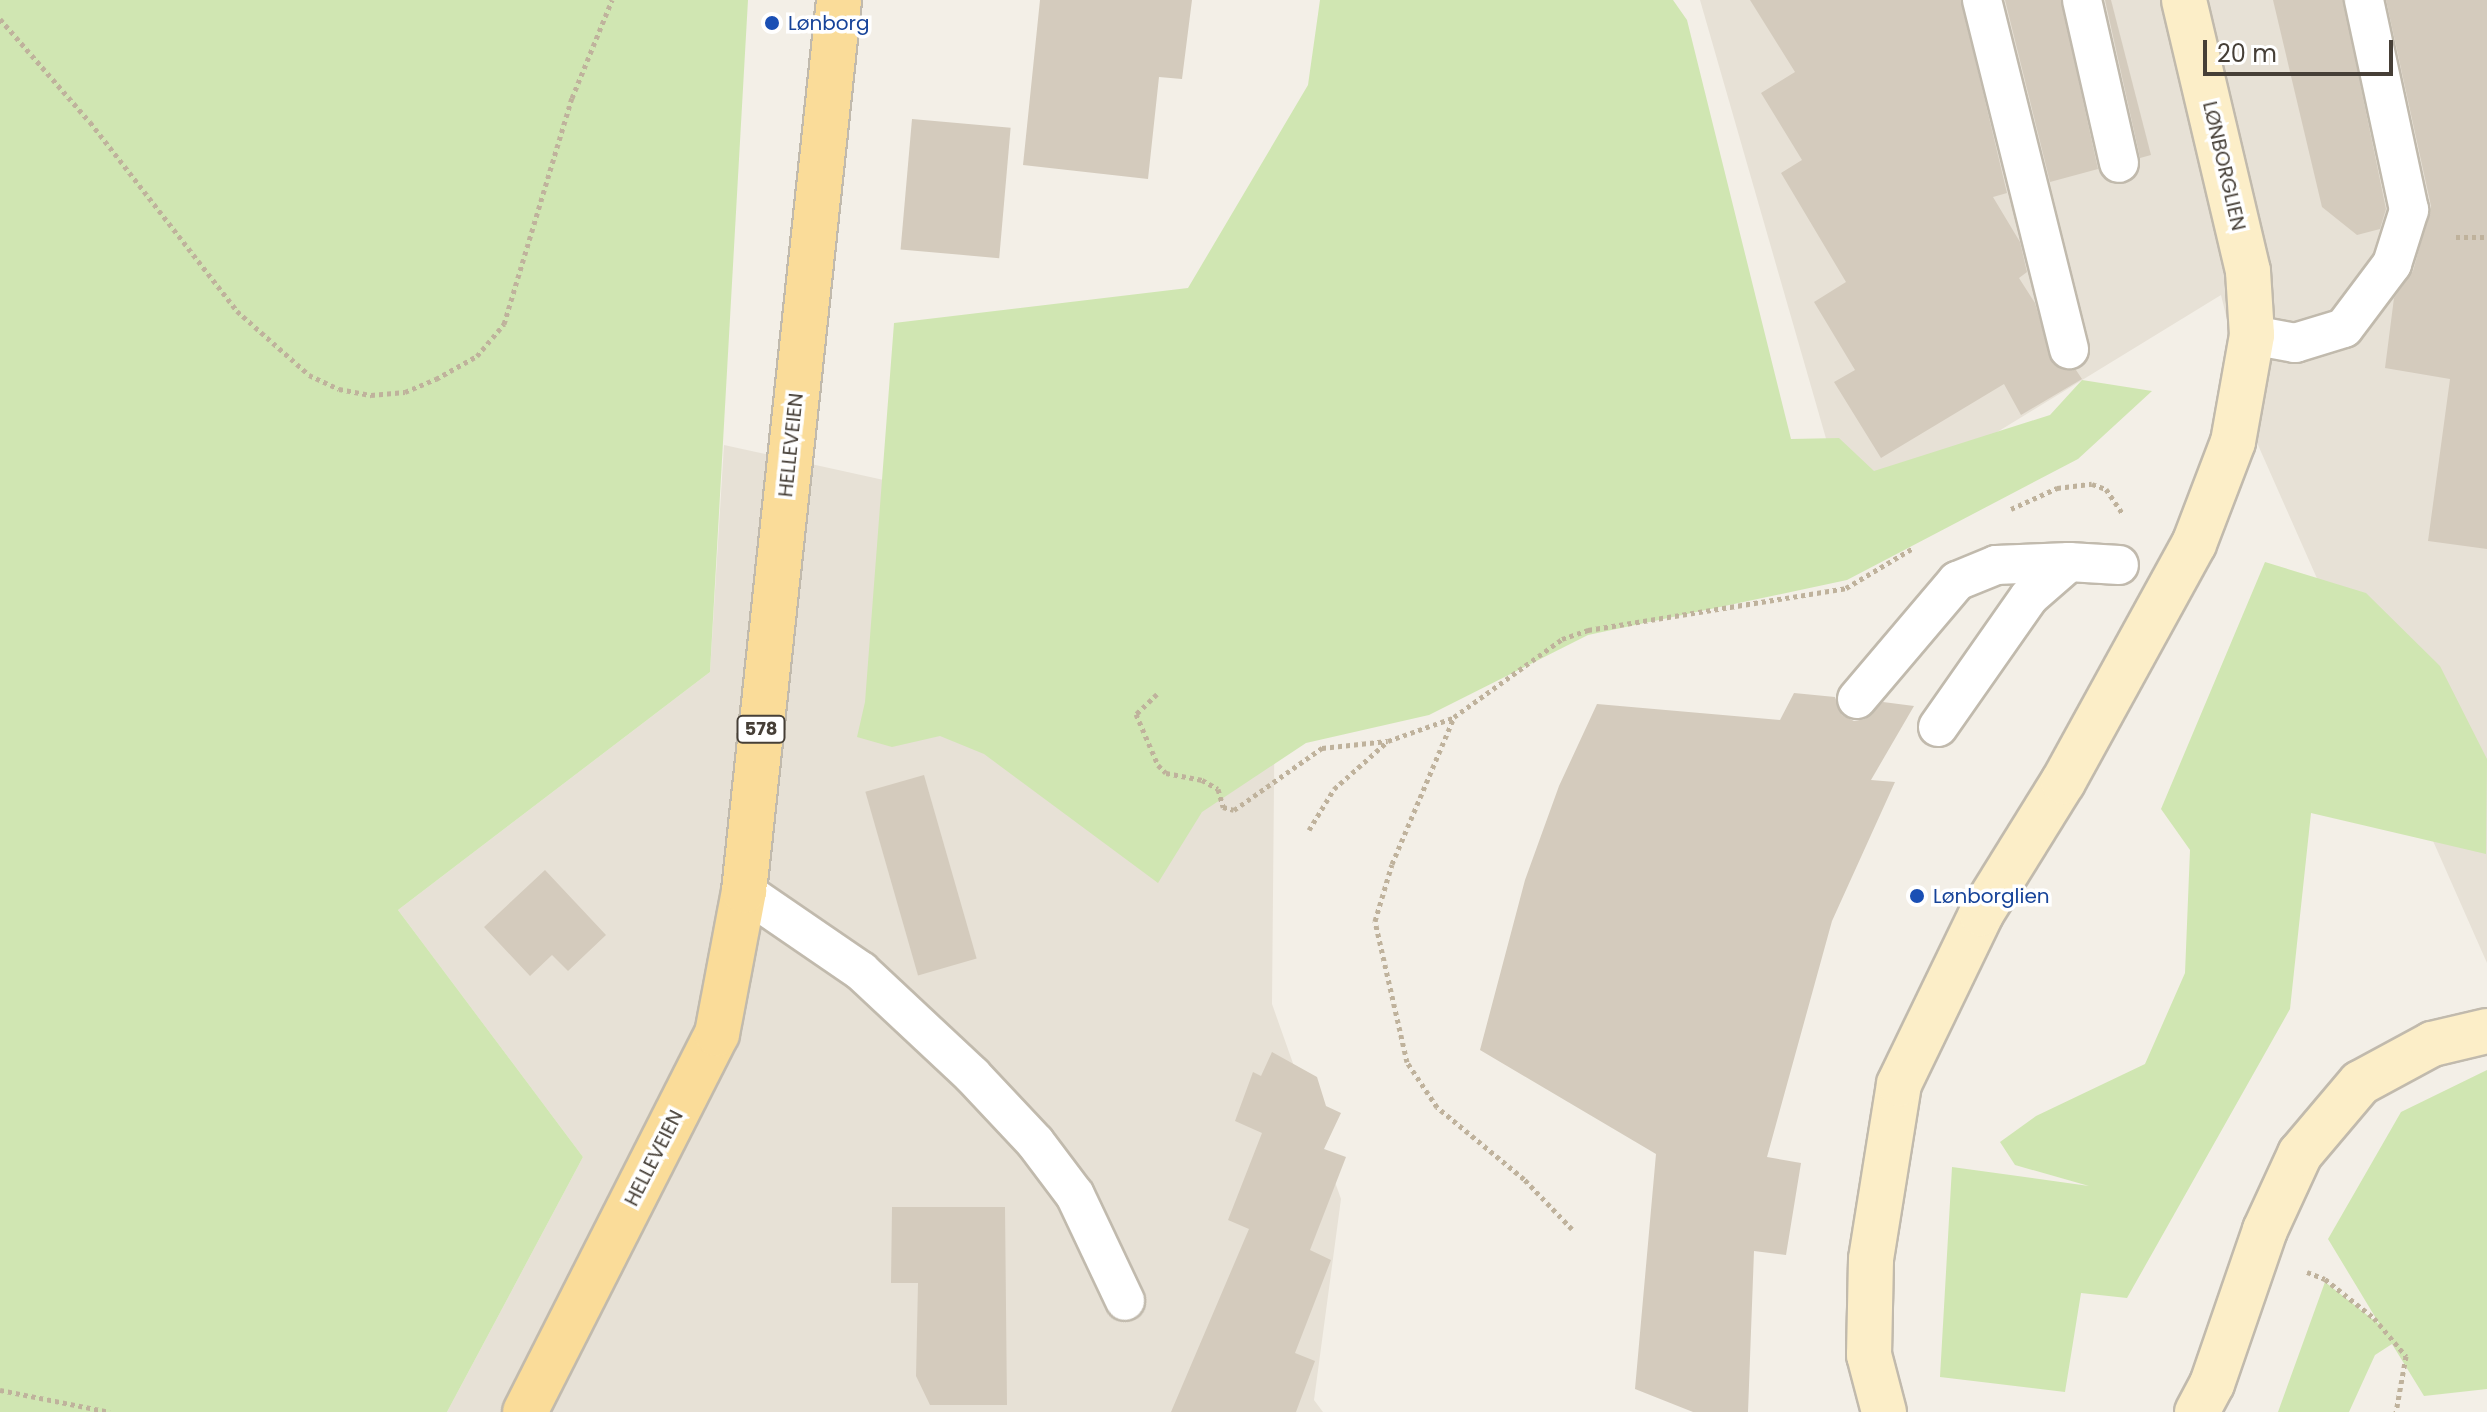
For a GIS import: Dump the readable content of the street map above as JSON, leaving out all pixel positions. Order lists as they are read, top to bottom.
{
  "streets": {
    "main road": ["HELLEVEIEN", "578"],
    "street": ["LØNBORGLIEN"]
  },
  "places": ["Lønborg", "Lønborglien"],
  "scale_bar": "20 m"
}
